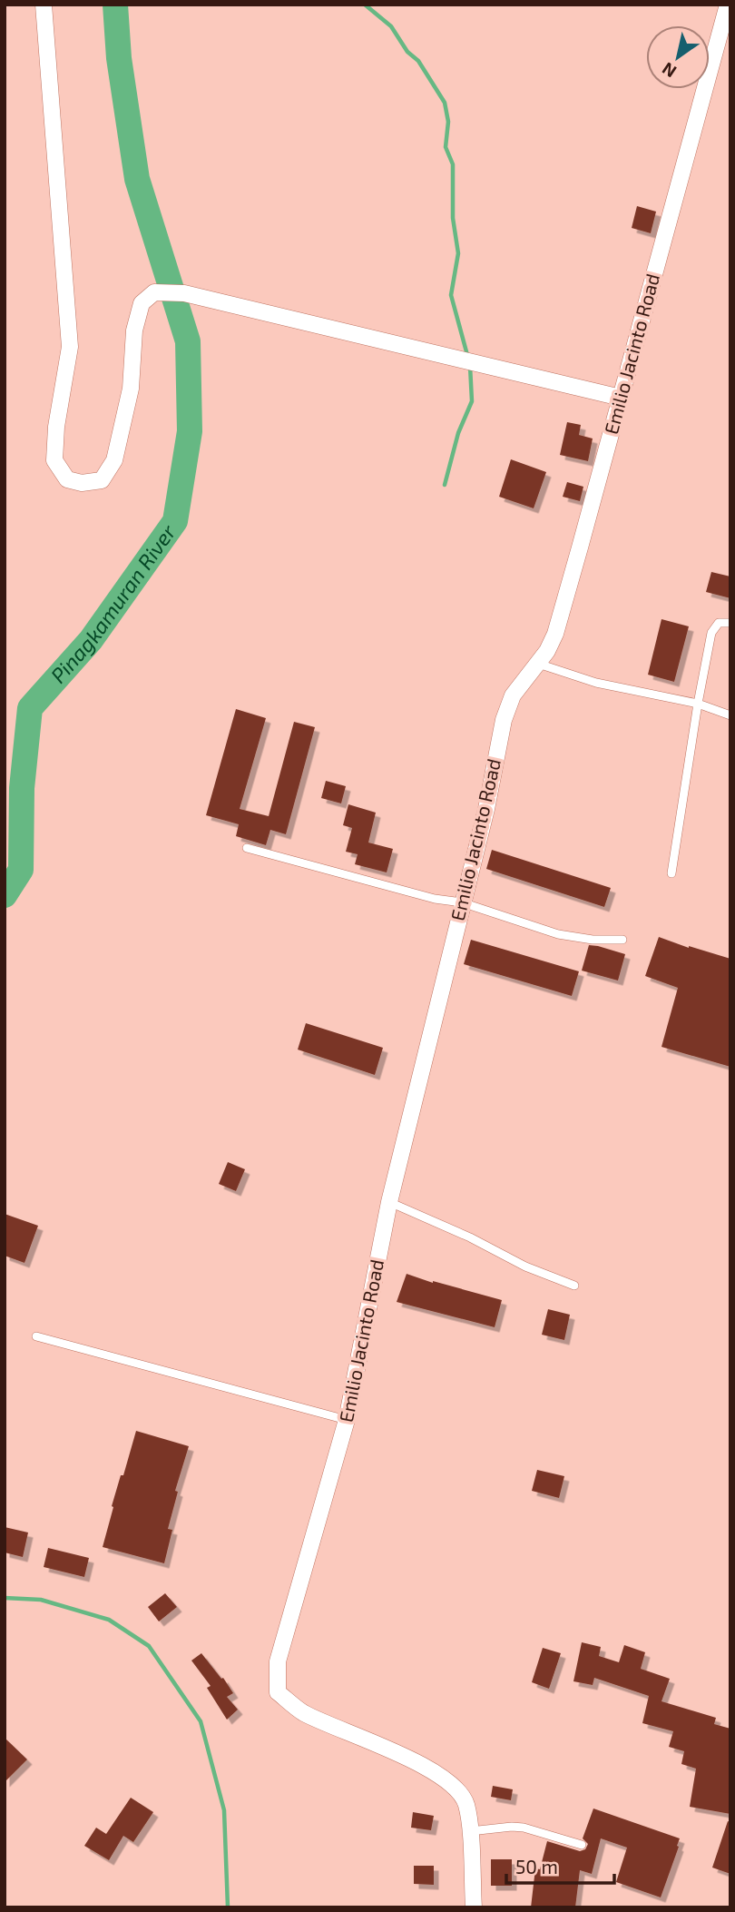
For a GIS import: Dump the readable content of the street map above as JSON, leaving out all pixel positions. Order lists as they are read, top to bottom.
{
  "streets": {
    "street": ["Emilio Jacinto Road"]
  },
  "water": ["Pinagkamuran River"],
  "scale_bar": "50 m",
  "north": "bottom left"
}
